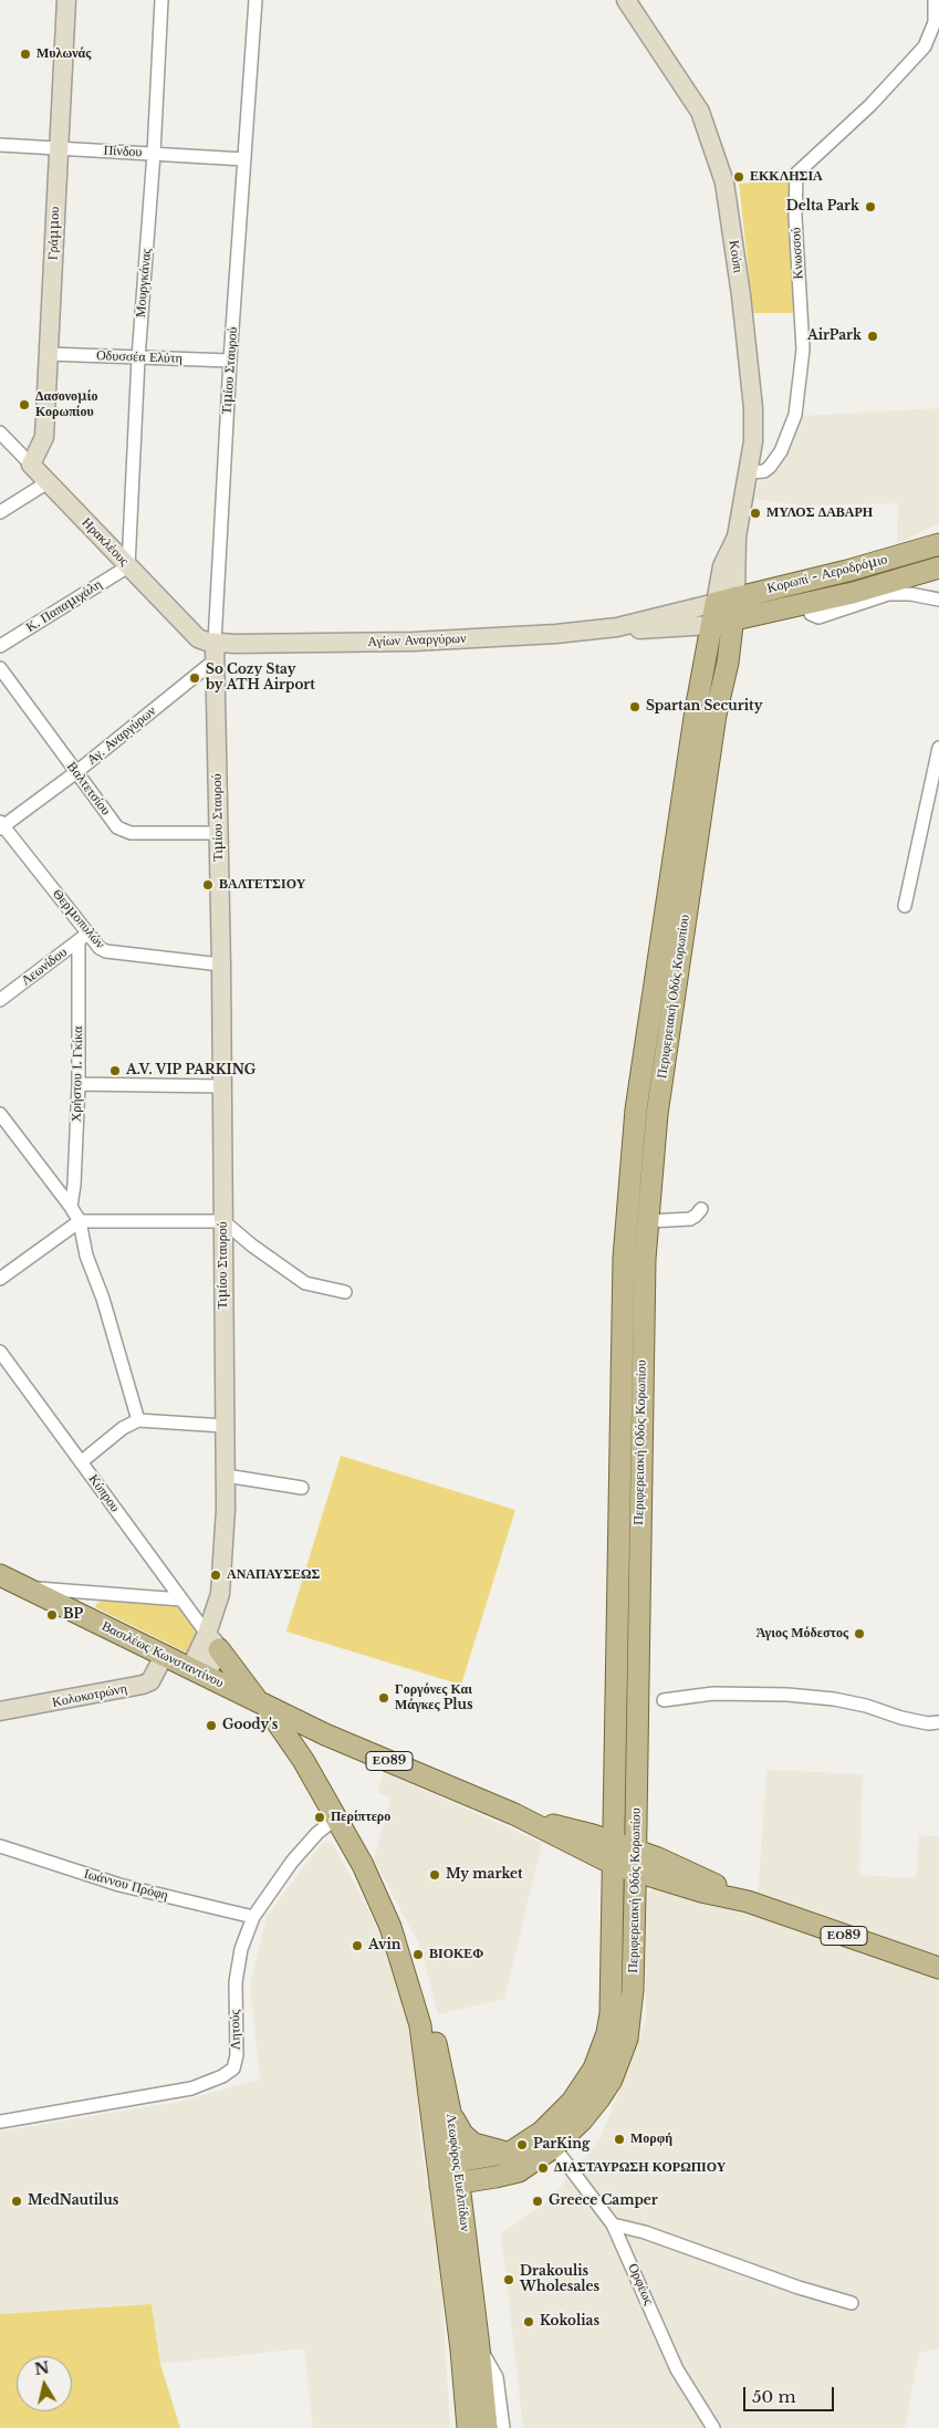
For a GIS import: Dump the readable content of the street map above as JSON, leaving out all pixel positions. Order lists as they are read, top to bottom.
{
  "streets": {
    "main road": [
      "Κορωπί - Αεροδρόμιο",
      "Αγίων Αναργύρων",
      "Περιφερειακή Οδός Κορωπίου",
      "Βασιλέως Κωνσταντίνου",
      "ΕΟ89",
      "Λεωφόρος Ευελπίδων"
    ],
    "street": [
      "Πίνδου",
      "Γράμμου",
      "Κνωσσού",
      "Κούπι",
      "Μουργκάνας",
      "Οδυσσέα Ελύτη",
      "Τιμίου Σταυρού",
      "Ηρακλέους",
      "Κ. Παπαμιχάλη",
      "Αγ. Αναργύρων",
      "Βαλτετσίου",
      "Θερμοπυλών",
      "Λεωνίδου",
      "Χρήστου Ι. Γκίκα",
      "Κύπρου",
      "Κολοκοτρώνη",
      "Ιωάννου Πρόφη",
      "Λητούς",
      "Ορφέως"
    ]
  },
  "crossings": [
    ["Πίνδου", "Γράμμου"],
    ["Πίνδου", "Μουργκάνας"],
    ["Πίνδου", "Τιμίου Σταυρού"],
    ["Γράμμου", "Οδυσσέα Ελύτη"],
    ["Γράμμου", "Ηρακλέους"],
    ["Κνωσσού", "Κούπι"],
    ["Κούπι", "Κορωπί - Αεροδρόμιο"],
    ["Κούπι", "Αγίων Αναργύρων"],
    ["Κούπι", "Περιφερειακή Οδός Κορωπίου"],
    ["Μουργκάνας", "Οδυσσέα Ελύτη"],
    ["Μουργκάνας", "Ηρακλέους"],
    ["Μουργκάνας", "Κ. Παπαμιχάλη"],
    ["Οδυσσέα Ελύτη", "Τιμίου Σταυρού"],
    ["Τιμίου Σταυρού", "Ηρακλέους"],
    ["Τιμίου Σταυρού", "Αγίων Αναργύρων"],
    ["Τιμίου Σταυρού", "Αγ. Αναργύρων"],
    ["Τιμίου Σταυρού", "Βαλτετσίου"],
    ["Τιμίου Σταυρού", "Θερμοπυλών"],
    ["Τιμίου Σταυρού", "Κύπρου"],
    ["Τιμίου Σταυρού", "Βασιλέως Κωνσταντίνου"],
    ["Τιμίου Σταυρού", "Λεωφόρος Ευελπίδων"],
    ["Ηρακλέους", "Κ. Παπαμιχάλη"],
    ["Ηρακλέους", "Αγίων Αναργύρων"],
    ["Ηρακλέους", "Αγ. Αναργύρων"],
    ["Κορωπί - Αεροδρόμιο", "Αγίων Αναργύρων"],
    ["Κορωπί - Αεροδρόμιο", "Περιφερειακή Οδός Κορωπίου"],
    ["Αγίων Αναργύρων", "Αγ. Αναργύρων"],
    ["Αγίων Αναργύρων", "Περιφερειακή Οδός Κορωπίου"],
    ["Αγ. Αναργύρων", "Βαλτετσίου"],
    ["Αγ. Αναργύρων", "Θερμοπυλών"],
    ["Θερμοπυλών", "Λεωνίδου"],
    ["Θερμοπυλών", "Χρήστου Ι. Γκίκα"],
    ["Λεωνίδου", "Χρήστου Ι. Γκίκα"],
    ["Περιφερειακή Οδός Κορωπίου", "ΕΟ89"],
    ["Περιφερειακή Οδός Κορωπίου", "Λεωφόρος Ευελπίδων"],
    ["Περιφερειακή Οδός Κορωπίου", "Ορφέως"],
    ["Κύπρου", "Λεωφόρος Ευελπίδων"],
    ["Βασιλέως Κωνσταντίνου", "Κολοκοτρώνη"],
    ["Βασιλέως Κωνσταντίνου", "ΕΟ89"],
    ["Βασιλέως Κωνσταντίνου", "Λεωφόρος Ευελπίδων"],
    ["ΕΟ89", "Λεωφόρος Ευελπίδων"],
    ["Ιωάννου Πρόφη", "Λητούς"],
    ["Λητούς", "Λεωφόρος Ευελπίδων"]
  ],
  "places": [
    "Μυλωνάς",
    "ΕΚΚΛΗΣΙΑ",
    "Delta Park",
    "AirPark",
    "Δασονομίο Κορωπίου",
    "ΜΥΛΟΣ ΔΑΒΑΡΗ",
    "So Cozy Stay by ATH Airport",
    "Spartan Security",
    "ΒΑΛΤΕΤΣΙΟΥ",
    "A.V. VIP PARKING",
    "ΑΝΑΠΑΥΣΕΩΣ",
    "BP",
    "Άγιος Μόδεστος",
    "Γοργόνες Και Μάγκες Plus",
    "Goody's",
    "Περίπτερο",
    "My market",
    "Avin",
    "ΒΙΟΚΕΦ",
    "Μορφή",
    "ParKing",
    "ΔΙΑΣΤΑΥΡΩΣΗ ΚΟΡΩΠΙΟΥ",
    "MedNautilus",
    "Greece Camper",
    "Drakoulis Wholesales",
    "Kokolias"
  ],
  "scale_bar": "50 m",
  "north": "top"
}
